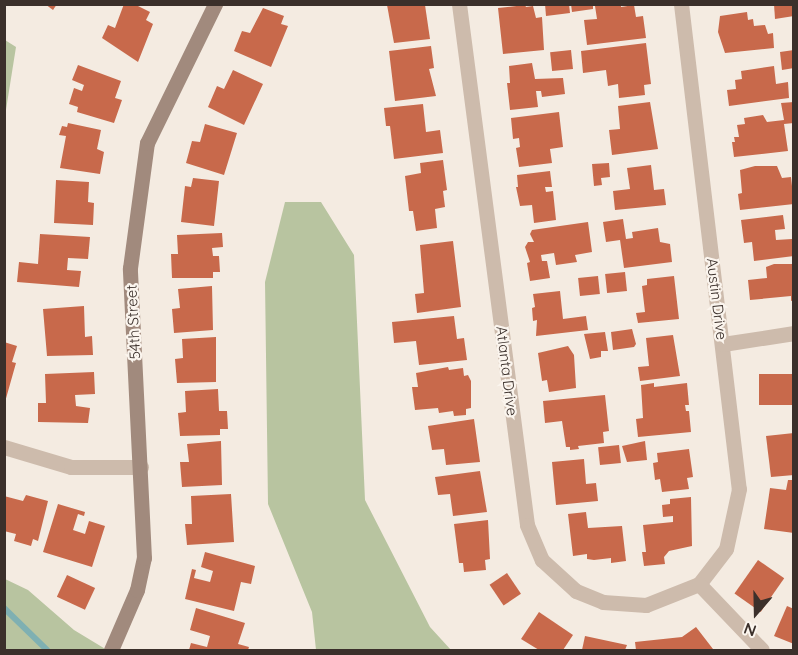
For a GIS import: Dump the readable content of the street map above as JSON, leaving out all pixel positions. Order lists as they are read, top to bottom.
{
  "streets": {
    "street": ["Austin Drive", "54th Street", "Atlanta Drive"]
  },
  "crossings": [
    ["Austin Drive", "Atlanta Drive"]
  ],
  "north": "bottom"
}
